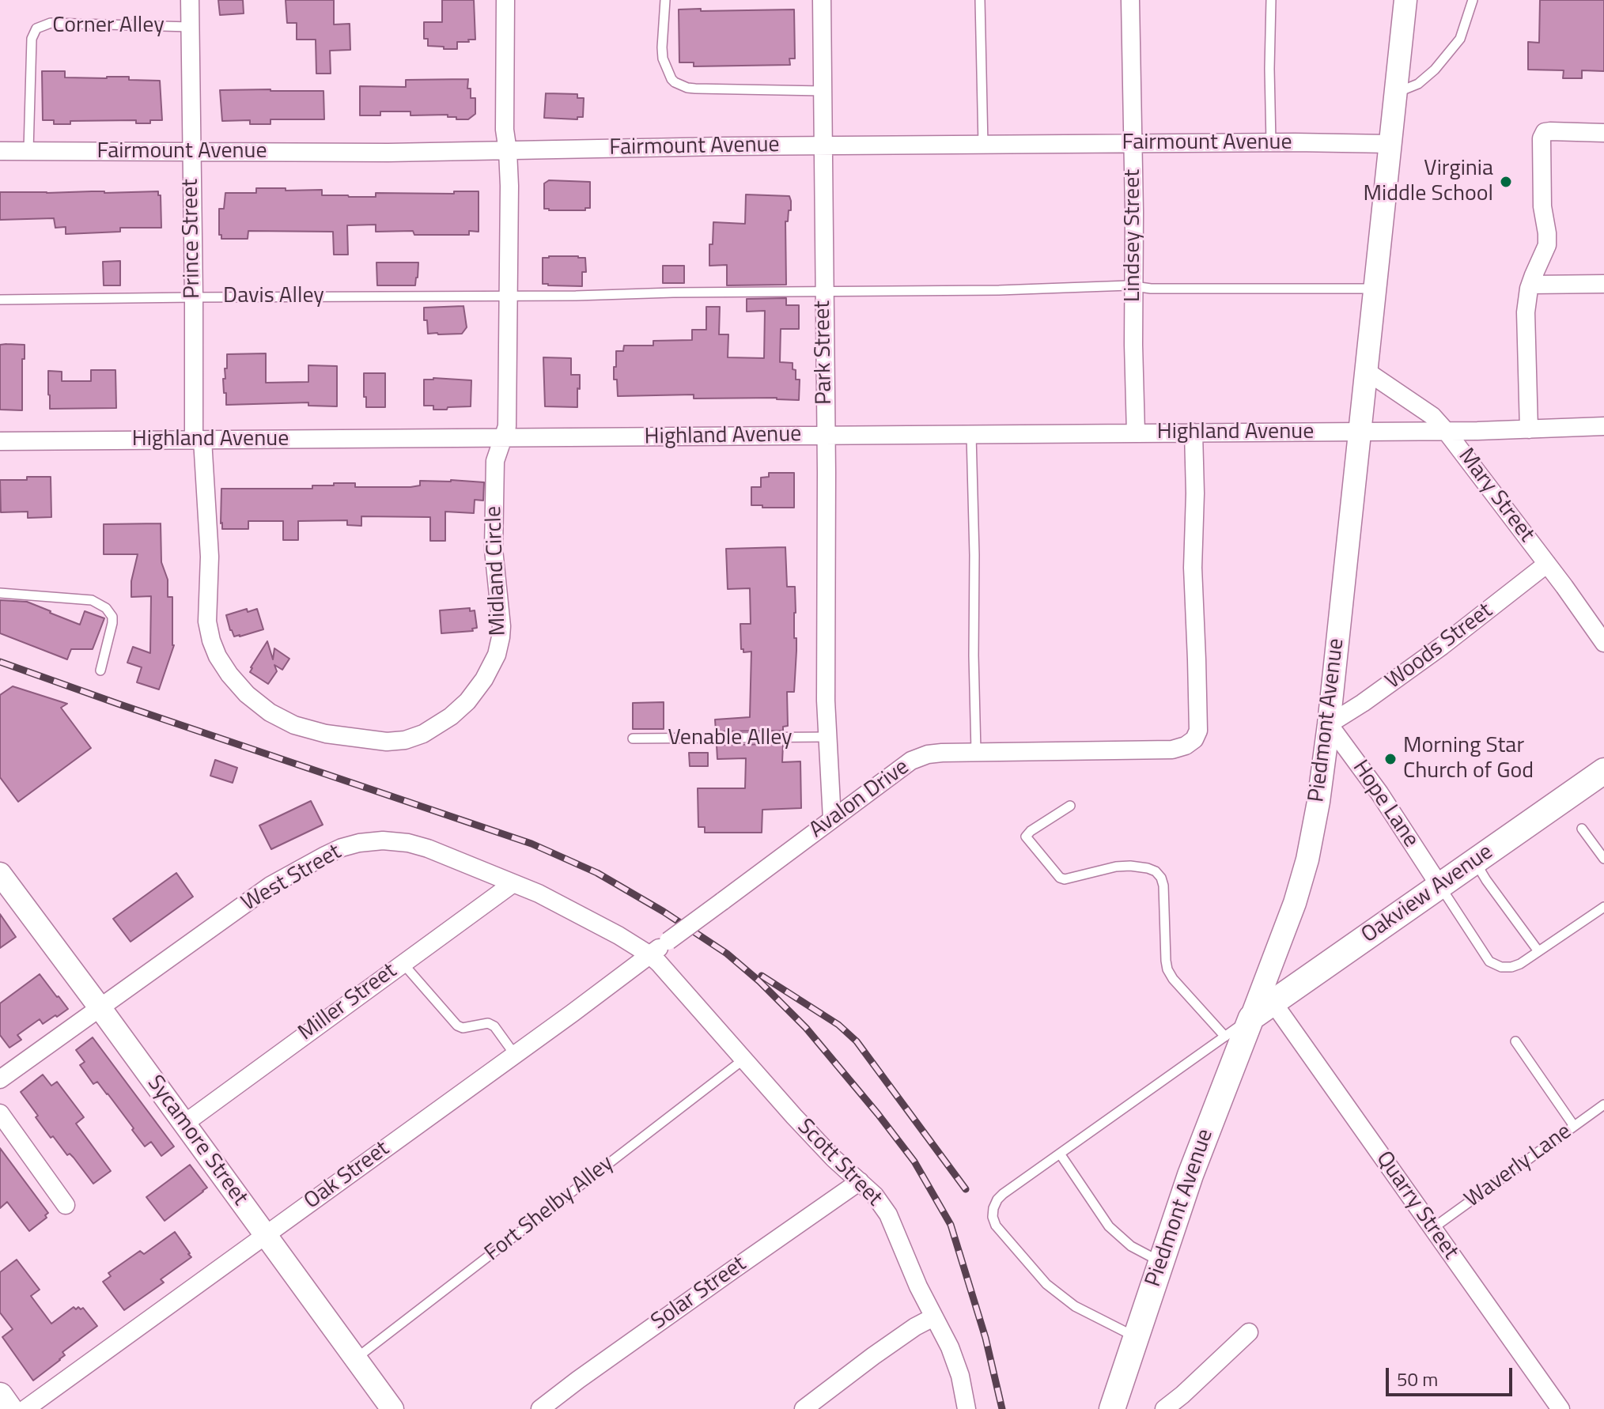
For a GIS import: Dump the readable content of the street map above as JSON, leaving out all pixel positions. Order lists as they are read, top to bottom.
{
  "streets": {
    "main road": ["Piedmont Avenue", "Oakview Avenue"],
    "street": [
      "Fairmount Avenue",
      "Lindsey Street",
      "Prince Street",
      "Park Street",
      "Highland Avenue",
      "Mary Street",
      "Midland Circle",
      "Woods Street",
      "Avalon Drive",
      "Hope Lane",
      "West Street",
      "Miller Street",
      "Sycamore Street",
      "Scott Street",
      "Oak Street",
      "Quarry Street",
      "Solar Street"
    ],
    "lane": [
      "Corner Alley",
      "Davis Alley",
      "Venable Alley",
      "Waverly Lane",
      "Fort Shelby Alley"
    ]
  },
  "crossings": [
    ["Corner Alley", "Fairmount Avenue"],
    ["Corner Alley", "Prince Street"],
    ["Fairmount Avenue", "Lindsey Street"],
    ["Fairmount Avenue", "Prince Street"],
    ["Fairmount Avenue", "Park Street"],
    ["Fairmount Avenue", "Midland Circle"],
    ["Fairmount Avenue", "Piedmont Avenue"],
    ["Lindsey Street", "Davis Alley"],
    ["Lindsey Street", "Highland Avenue"],
    ["Prince Street", "Davis Alley"],
    ["Prince Street", "Highland Avenue"],
    ["Prince Street", "Midland Circle"],
    ["Davis Alley", "Park Street"],
    ["Davis Alley", "Midland Circle"],
    ["Davis Alley", "Piedmont Avenue"],
    ["Park Street", "Highland Avenue"],
    ["Park Street", "Venable Alley"],
    ["Park Street", "Avalon Drive"],
    ["Highland Avenue", "Mary Street"],
    ["Highland Avenue", "Midland Circle"],
    ["Highland Avenue", "Piedmont Avenue"],
    ["Highland Avenue", "Avalon Drive"],
    ["Mary Street", "Woods Street"],
    ["Mary Street", "Piedmont Avenue"],
    ["Woods Street", "Piedmont Avenue"],
    ["Woods Street", "Hope Lane"],
    ["Piedmont Avenue", "Hope Lane"],
    ["Piedmont Avenue", "Oakview Avenue"],
    ["Avalon Drive", "Oak Street"],
    ["Hope Lane", "Oakview Avenue"],
    ["West Street", "Miller Street"],
    ["West Street", "Sycamore Street"],
    ["West Street", "Scott Street"],
    ["West Street", "Oak Street"],
    ["Oakview Avenue", "Quarry Street"],
    ["Miller Street", "Sycamore Street"],
    ["Sycamore Street", "Oak Street"],
    ["Sycamore Street", "Fort Shelby Alley"],
    ["Scott Street", "Oak Street"],
    ["Scott Street", "Fort Shelby Alley"],
    ["Scott Street", "Solar Street"],
    ["Waverly Lane", "Quarry Street"]
  ],
  "places": ["Virginia Middle School", "Morning Star Church of God"],
  "scale_bar": "50 m"
}
